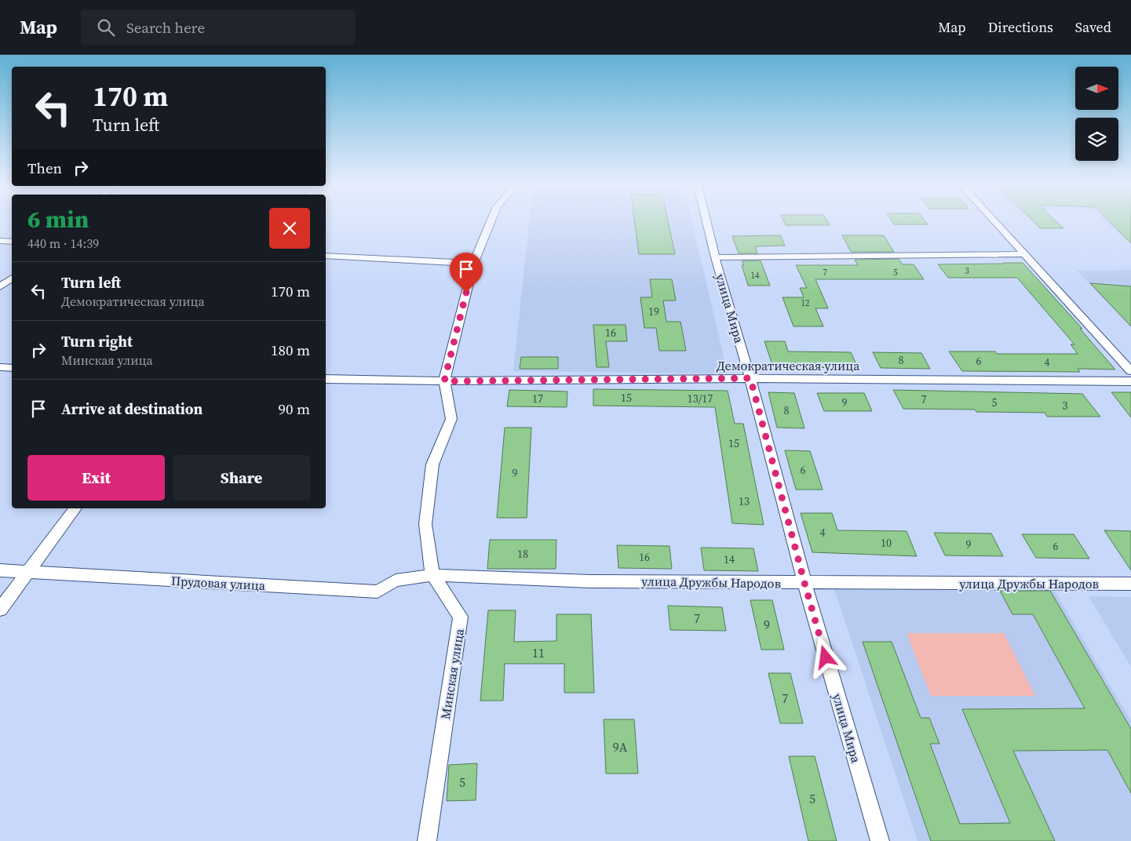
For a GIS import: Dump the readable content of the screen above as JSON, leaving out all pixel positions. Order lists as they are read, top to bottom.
{
  "streets": {
    "street": [
      "улица Мира",
      "Демократическая улица",
      "улица Дружбы Народов",
      "Прудовая улица",
      "Минская улица"
    ]
  },
  "crossings": [
    ["улица Мира", "Демократическая улица"],
    ["улица Мира", "улица Дружбы Народов"],
    ["Демократическая улица", "Минская улица"],
    ["улица Дружбы Народов", "Прудовая улица"],
    ["улица Дружбы Народов", "Минская улица"],
    ["Прудовая улица", "Минская улица"]
  ],
  "house_numbers": [
    "3",
    "7",
    "5",
    "14",
    "12",
    "19",
    "16",
    "8",
    "6",
    "4",
    "15",
    "17",
    "13/17",
    "7",
    "9",
    "5",
    "3",
    "8",
    "15",
    "6",
    "9",
    "13",
    "4",
    "10",
    "9",
    "6",
    "18",
    "16",
    "14",
    "7",
    "9",
    "11",
    "7",
    "9А",
    "5",
    "5"
  ],
  "north": "right",
  "page": {
    "header": "Map",
    "search": "Search here",
    "nav": ["Map", "Directions", "Saved"],
    "turn": ["170 m", "Turn left"],
    "then": "Then",
    "heading": ["6 min", "440 m · 14:39"],
    "list": [
      {
        "name": "Turn left",
        "note": "Демократическая улица",
        "value": "170 m"
      },
      {
        "name": "Turn right",
        "note": "Минская улица",
        "value": "180 m"
      },
      {
        "name": "Arrive at destination",
        "value": "90 m"
      }
    ],
    "buttons": ["Exit", "Share"]
  }
}
